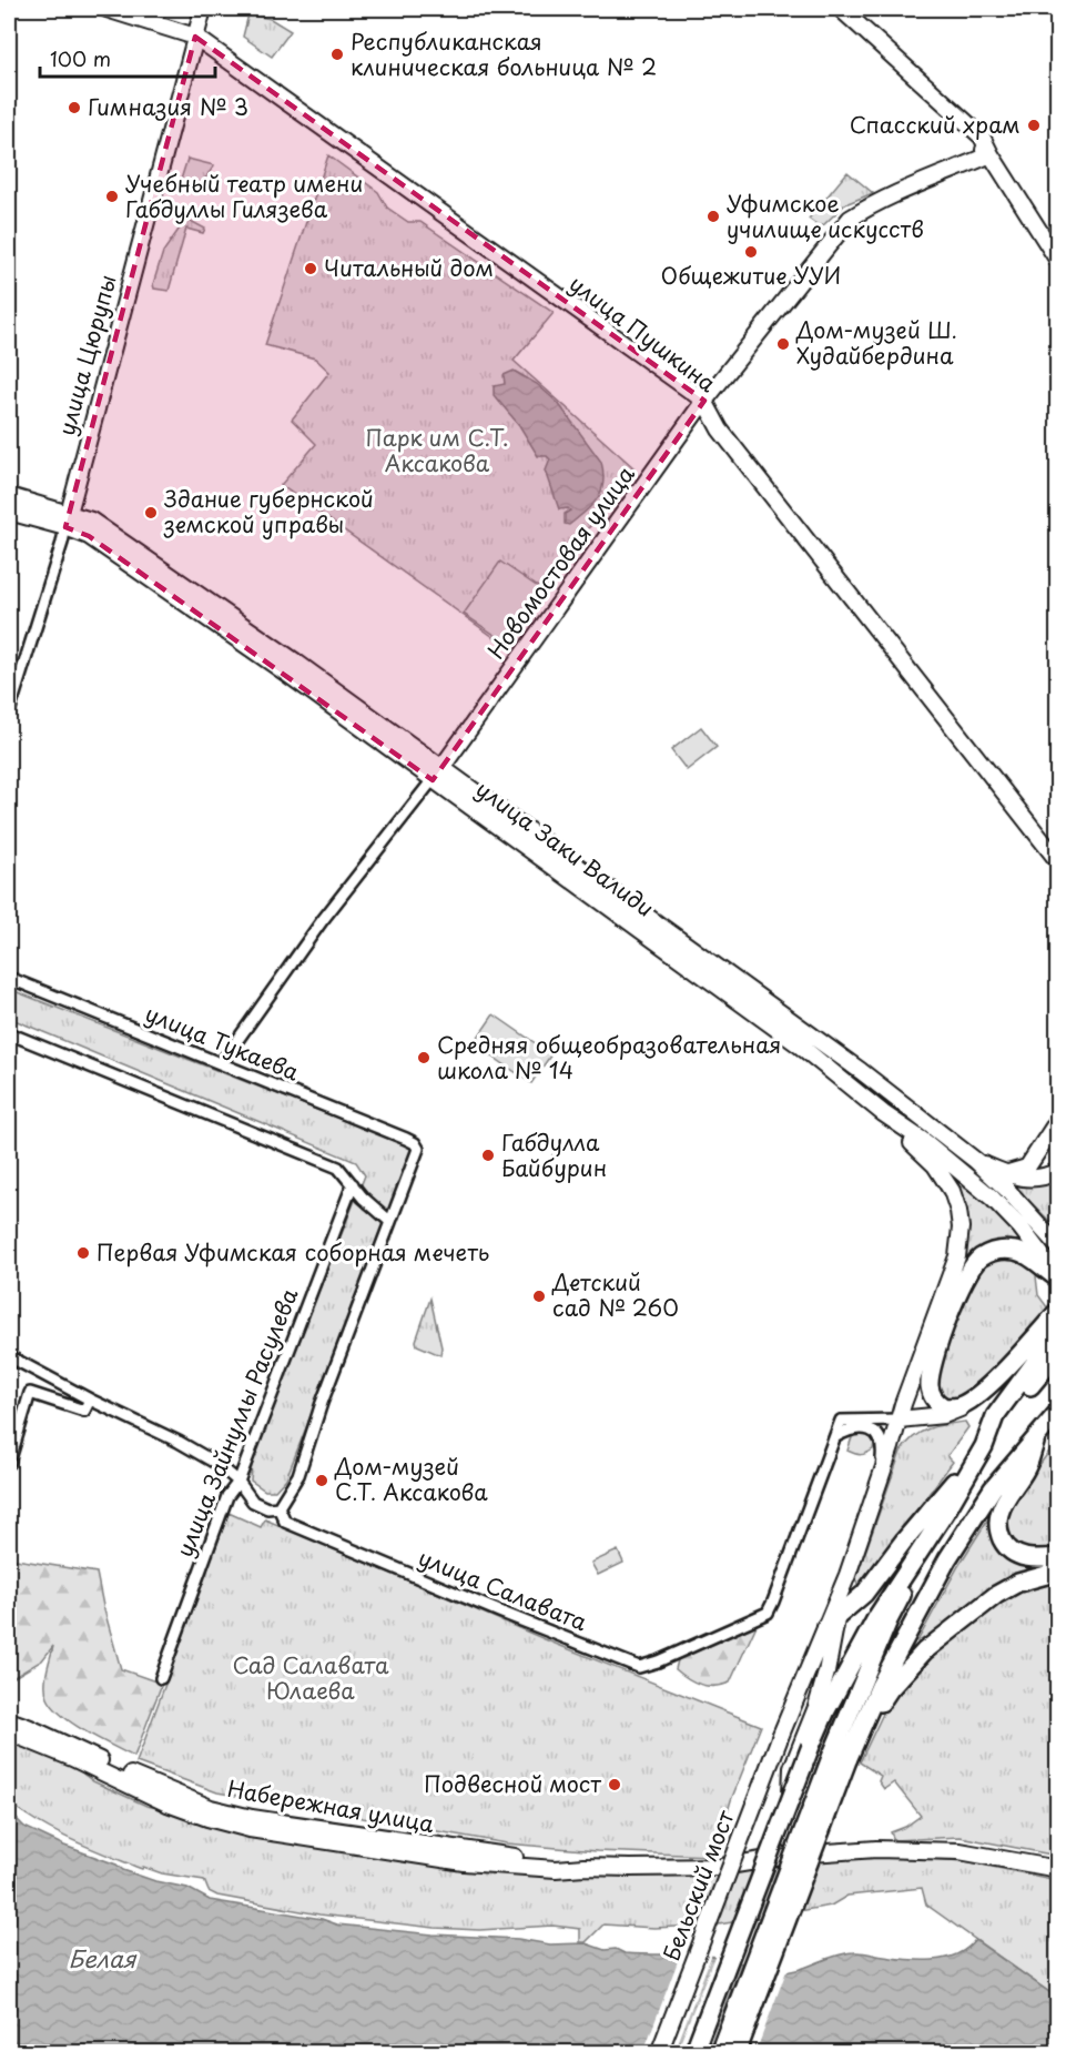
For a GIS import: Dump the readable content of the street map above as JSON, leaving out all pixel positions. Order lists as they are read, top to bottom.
{
  "streets": {
    "street": [
      "улица Пушкина",
      "улица Цюрупы",
      "Новомостовая улица",
      "улица Заки Валиди",
      "улица Тукаева",
      "улица Зайнуллы Расулева",
      "улица Салавата",
      "Набережная улица",
      "Бельский мост"
    ]
  },
  "crossings": [
    ["улица Пушкина", "улица Цюрупы"],
    ["улица Пушкина", "Новомостовая улица"],
    ["улица Цюрупы", "улица Заки Валиди"],
    ["Новомостовая улица", "улица Заки Валиди"],
    ["Новомостовая улица", "улица Тукаева"],
    ["улица Зайнуллы Расулева", "улица Салавата"]
  ],
  "water": ["Белая"],
  "parks": ["Парк им С.Т. Аксакова", "Сад Салавата Юлаева"],
  "places": [
    "Республиканская клиническая больница № 2",
    "Гимназия № 3",
    "Спасский храм",
    "Учебный театр имени Габдуллы Гилязева",
    "Уфимское училище искусств",
    "Общежитие УУИ",
    "Читальный дом",
    "Дом-музей Ш. Худайбердина",
    "Здание губернской земской управы",
    "Средняя общеобразовательная школа № 14",
    "Габдулла Байбурин",
    "Первая Уфимская соборная мечеть",
    "Детский сад № 260",
    "Дом-музей С.Т. Аксакова",
    "Подвесной мост"
  ],
  "scale_bar": "100 m"
}
